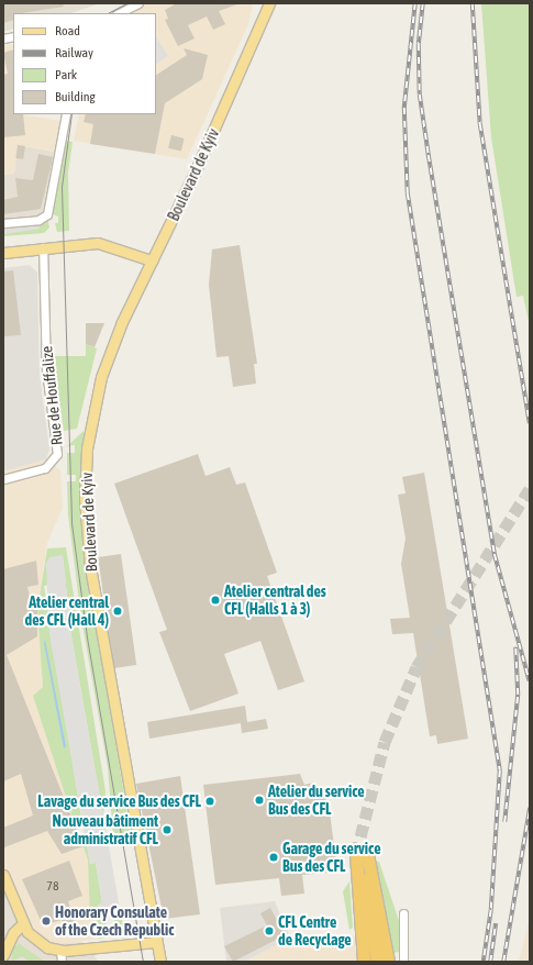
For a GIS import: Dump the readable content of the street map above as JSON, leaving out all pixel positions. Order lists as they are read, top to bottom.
{
  "streets": {
    "main road": ["Boulevard de Kyiv"],
    "street": ["Rue de Houffalize"]
  },
  "places": [
    "Atelier central des CFL (Halls 1 à 3)",
    "Atelier central des CFL (Hall 4)",
    "Atelier du service Bus des CFL",
    "Lavage du service Bus des CFL",
    "Nouveau bâtiment administratif CFL",
    "Garage du service Bus des CFL",
    "Honorary Consulate of the Czech Republic",
    "CFL Centre de Recyclage"
  ],
  "house_numbers": ["78"],
  "legend": [
    "Road",
    "Railway",
    "Park",
    "Building"
  ]
}
